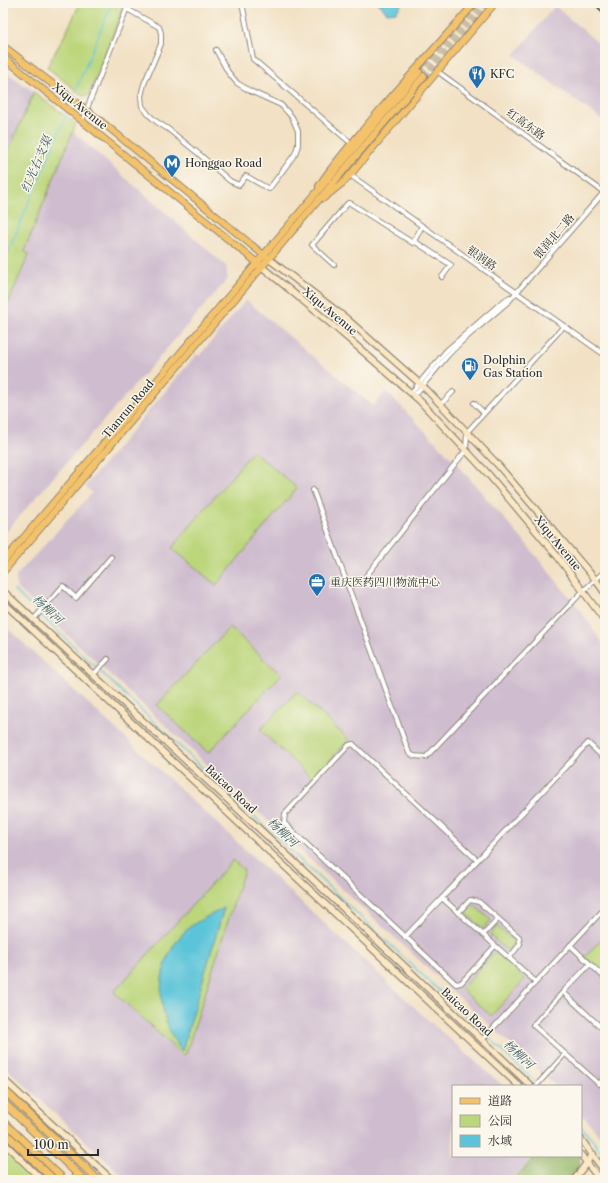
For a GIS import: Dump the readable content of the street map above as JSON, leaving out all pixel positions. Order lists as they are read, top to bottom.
{
  "streets": {
    "main road": ["Xiqu Avenue", "Tianrun Road"],
    "street": [
      "红高东路",
      "银润北二路",
      "银润路",
      "Baicao Road"
    ]
  },
  "crossings": [
    ["Xiqu Avenue", "银润北二路"],
    ["Xiqu Avenue", "Tianrun Road"],
    ["红高东路", "银润北二路"],
    ["银润北二路", "银润路"]
  ],
  "water": ["红光右支渠", "杨柳河"],
  "places": {
    "restaurant": ["KFC"],
    "metro station": ["Honggao Road"],
    "fuel station": ["Dolphin Gas Station"],
    "office": ["重庆医药四川物流中心"]
  },
  "legend": ["道路", "公园", "水域"],
  "scale_bar": "100 m"
}
